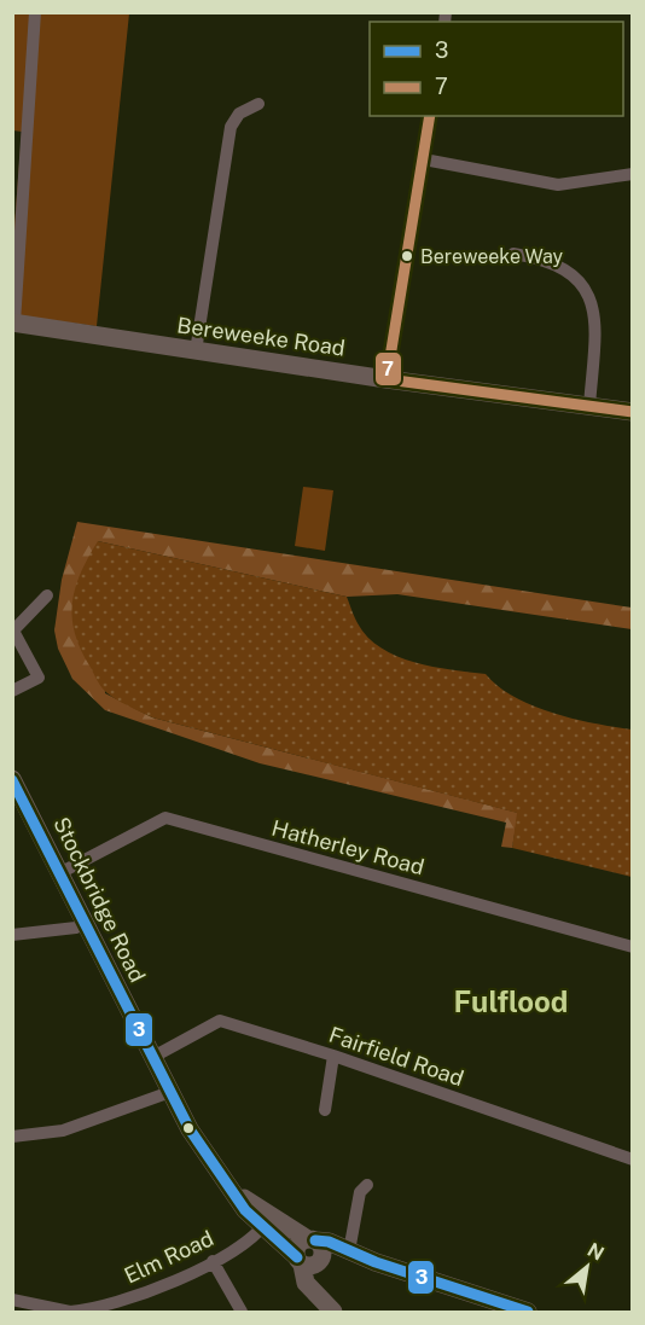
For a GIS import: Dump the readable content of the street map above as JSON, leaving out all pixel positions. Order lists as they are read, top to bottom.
{
  "streets": {
    "main road": ["Bereweeke Road", "Stockbridge Road"],
    "street": ["Hatherley Road", "Fairfield Road", "Elm Road"]
  },
  "crossings": [
    ["Hatherley Road", "Stockbridge Road"],
    ["Stockbridge Road", "Fairfield Road"],
    ["Stockbridge Road", "Elm Road"]
  ],
  "districts": ["Fulflood"],
  "places": ["Bereweeke Way"],
  "lines": ["transit line 7", "transit line 3"],
  "legend": ["3", "7"],
  "north": "top right"
}
